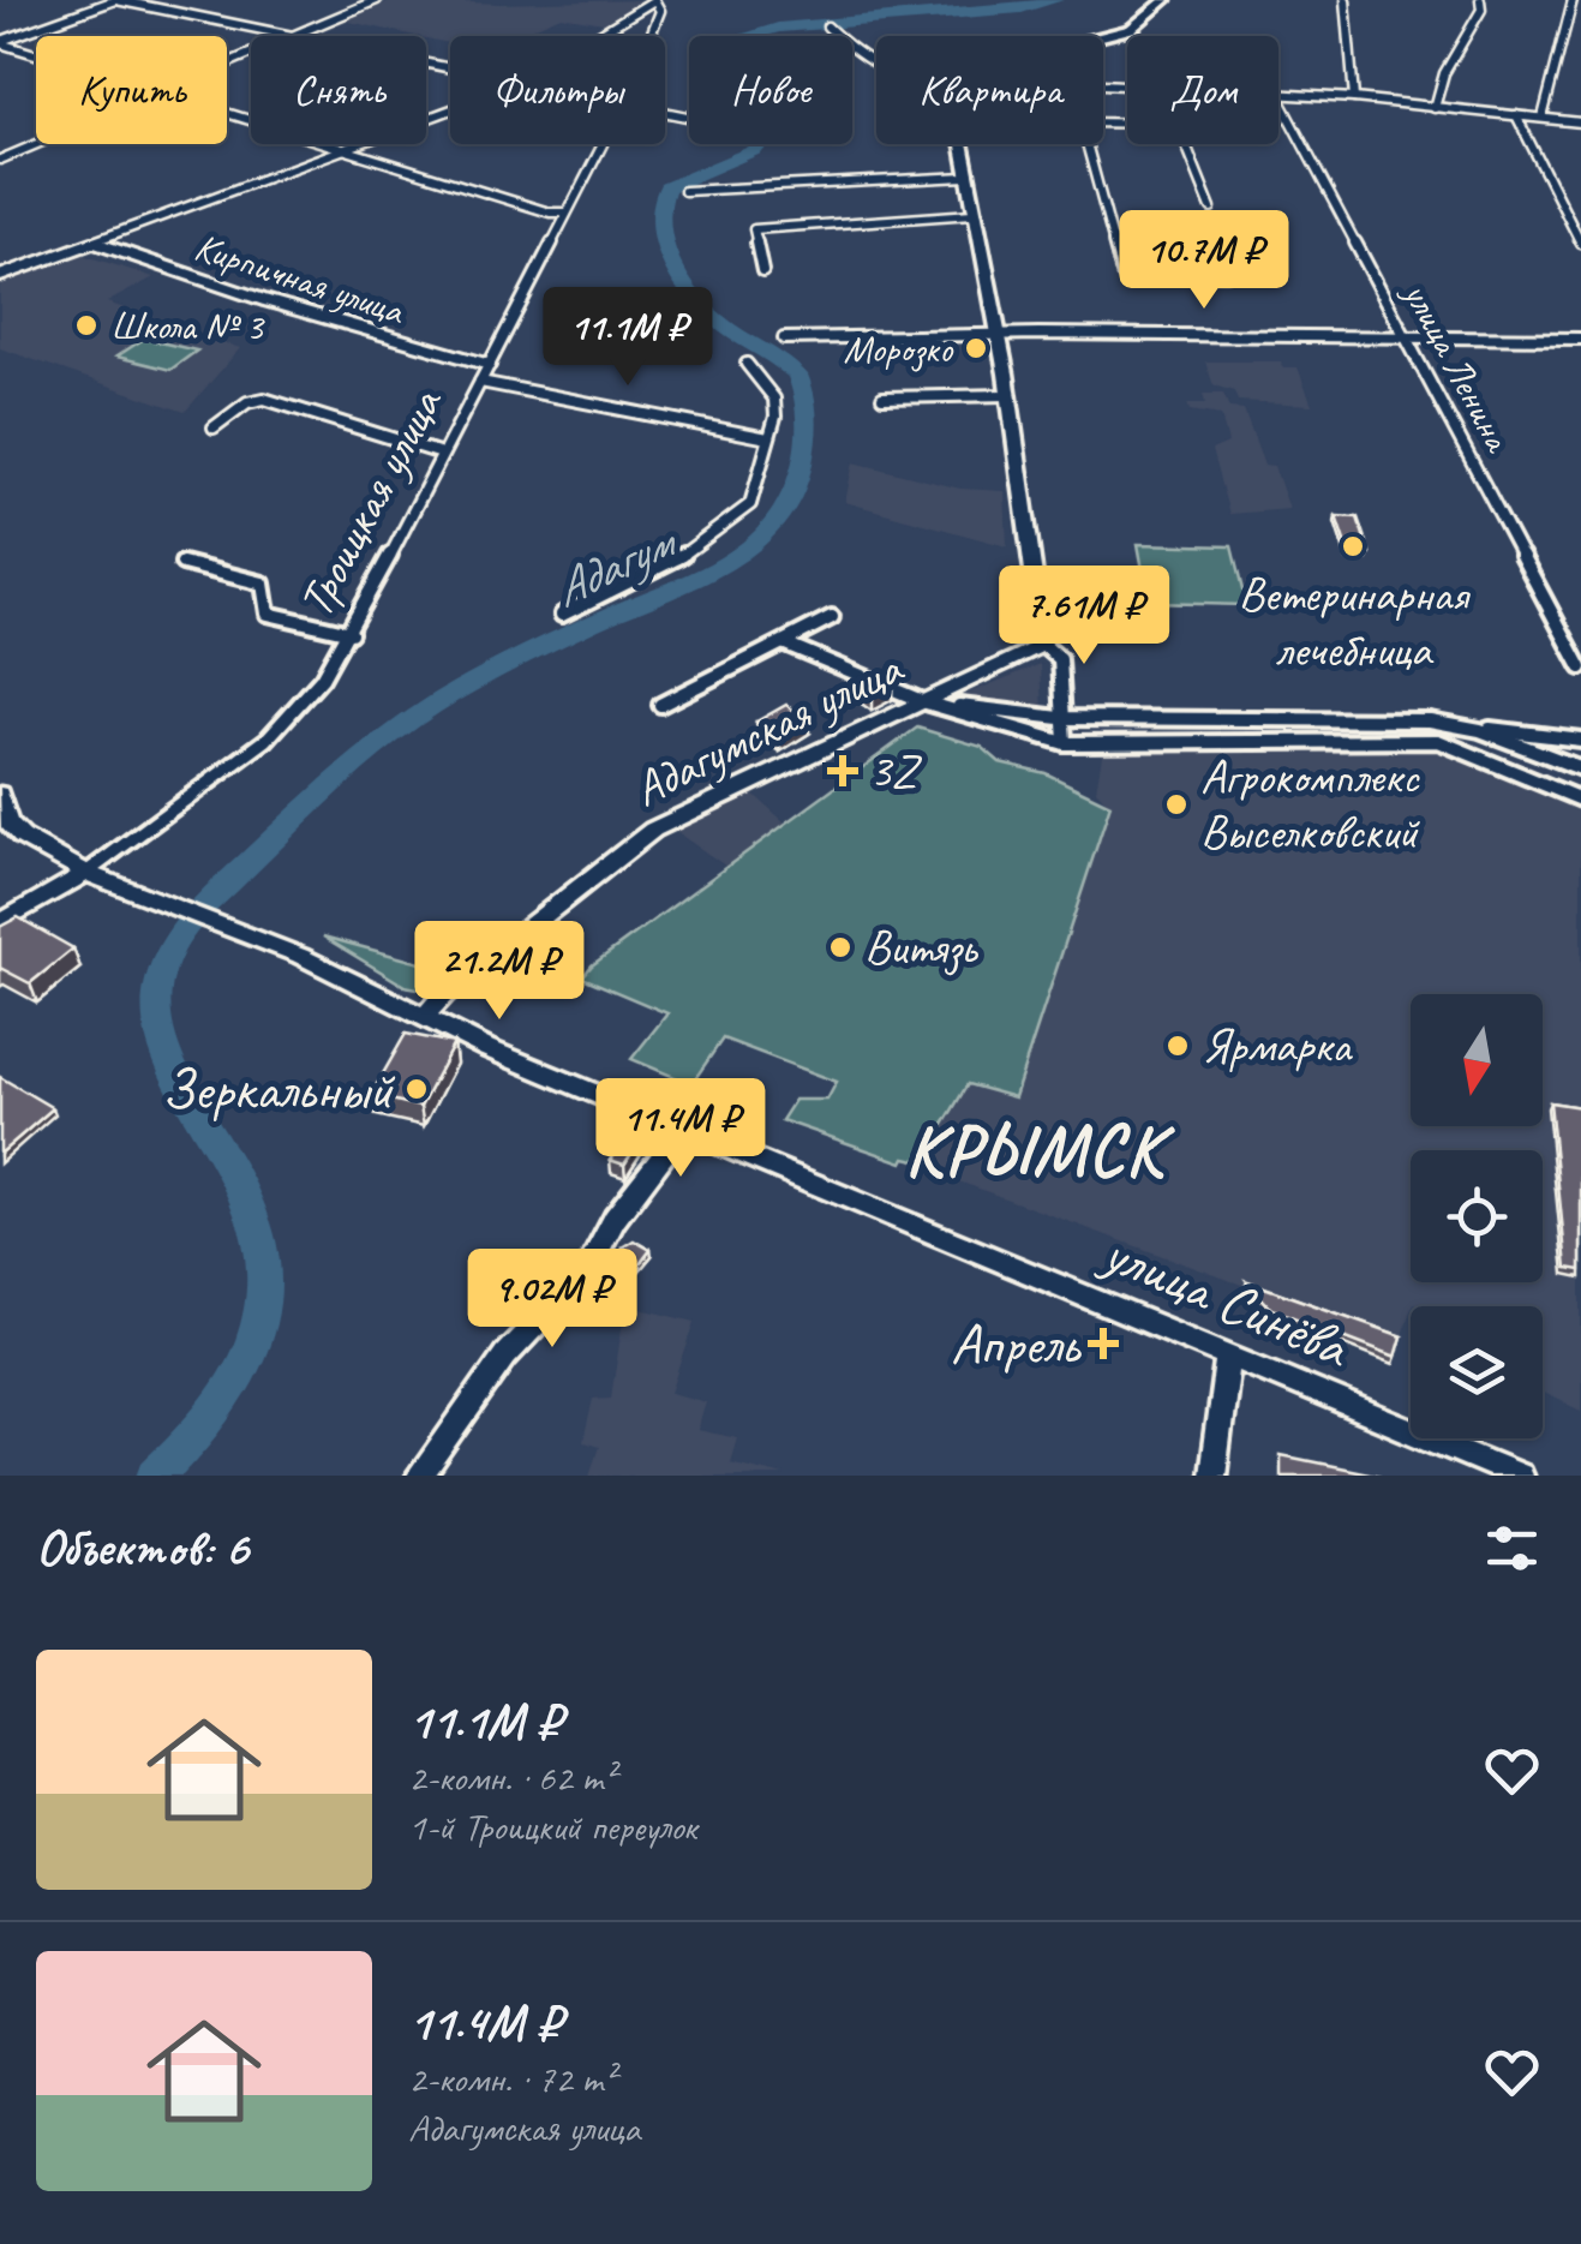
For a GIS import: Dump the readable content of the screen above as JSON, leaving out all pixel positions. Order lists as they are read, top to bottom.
{
  "streets": {
    "main road": ["Троицкая улица", "Адагумская улица", "улица Синёва"],
    "street": ["Кирпичная улица", "улица Ленина"]
  },
  "crossings": [
    ["Кирпичная улица", "Троицкая улица"],
    ["Троицкая улица", "улица Синёва"],
    ["Адагумская улица", "улица Синёва"]
  ],
  "districts": ["КРЫМСК"],
  "water": ["Адагум"],
  "places": {
    "other": [
      "Школа № 3",
      "Морозко",
      "Ветеринарная лечебница",
      "Агрокомплекс Выселковский",
      "Витязь",
      "Ярмарка",
      "Зеркальный"
    ],
    "health": ["3Z", "Апрель"]
  },
  "north": "bottom",
  "page": {
    "chip": [
      "Купить",
      "Снять",
      "Фильтры",
      "Новое",
      "Квартира",
      "Дом"
    ],
    "price": [
      "10.7M ₽",
      "11.1M ₽",
      "7.61M ₽",
      "21.2M ₽",
      "11.4M ₽",
      "9.02M ₽"
    ],
    "heading": "Объектов: 6",
    "list": [
      {
        "name": "11.1M ₽",
        "note": "2-комн. · 62 m² · 1-й Троицкий переулок"
      },
      {
        "name": "11.4M ₽",
        "note": "2-комн. · 72 m² · Адагумская улица"
      }
    ]
  }
}
